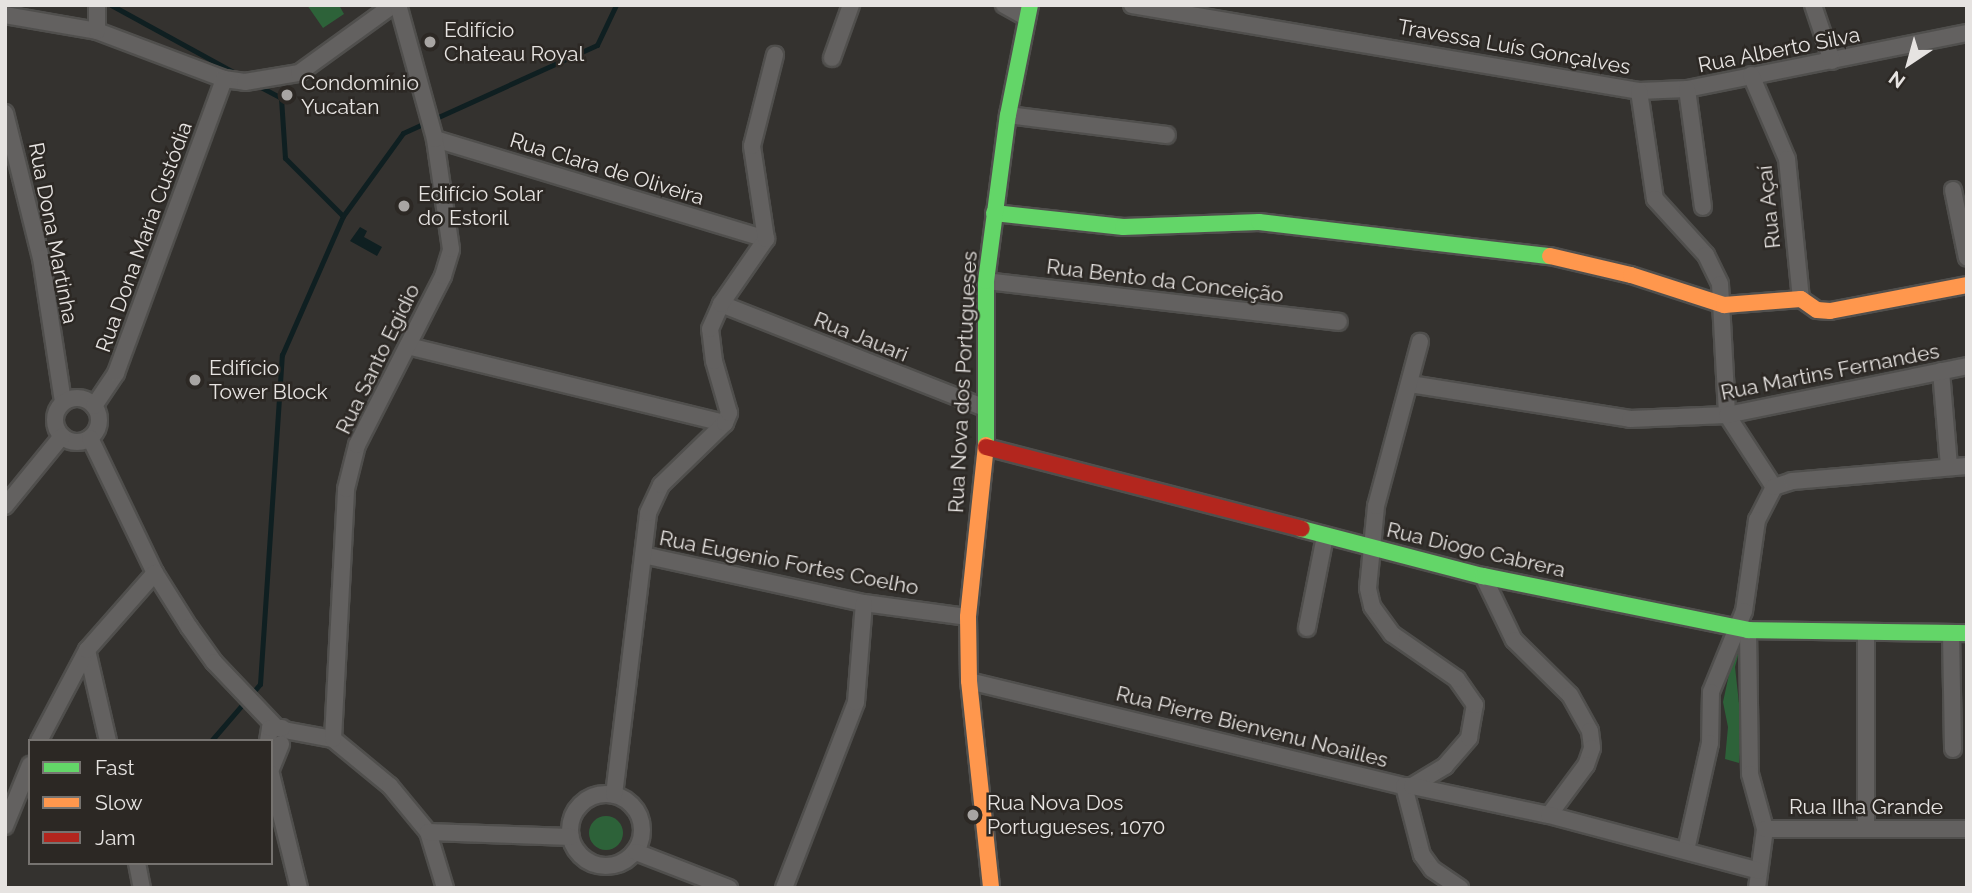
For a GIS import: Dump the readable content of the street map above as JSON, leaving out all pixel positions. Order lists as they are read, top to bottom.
{
  "streets": {
    "street": [
      "Travessa Luís Gonçalves",
      "Rua Alberto Silva",
      "Rua Clara de Oliveira",
      "Rua Açaí",
      "Rua Dona Martinha",
      "Rua Dona Maria Custódia",
      "Rua Bento da Conceição",
      "Rua Jauari",
      "Rua Santo Egidio",
      "Rua Martins Fernandes",
      "Rua Nova dos Portugueses",
      "Rua Diogo Cabrera",
      "Rua Eugenio Fortes Coelho",
      "Rua Pierre Bienvenu Noailles",
      "Rua Ilha Grande"
    ]
  },
  "crossings": [
    ["Travessa Luís Gonçalves", "Rua Alberto Silva"],
    ["Rua Alberto Silva", "Rua Açaí"],
    ["Rua Clara de Oliveira", "Rua Santo Egidio"],
    ["Rua Dona Martinha", "Rua Dona Maria Custódia"],
    ["Rua Bento da Conceição", "Rua Nova dos Portugueses"],
    ["Rua Jauari", "Rua Nova dos Portugueses"],
    ["Rua Nova dos Portugueses", "Rua Diogo Cabrera"],
    ["Rua Nova dos Portugueses", "Rua Eugenio Fortes Coelho"],
    ["Rua Nova dos Portugueses", "Rua Pierre Bienvenu Noailles"]
  ],
  "places": [
    "Edifício Chateau Royal",
    "Condomínio Yucatan",
    "Edifício Solar do Estoril",
    "Edifício Tower Block",
    "Rua Nova Dos Portugueses, 1070"
  ],
  "legend": ["Fast", "Slow", "Jam"],
  "north": "bottom left"
}
